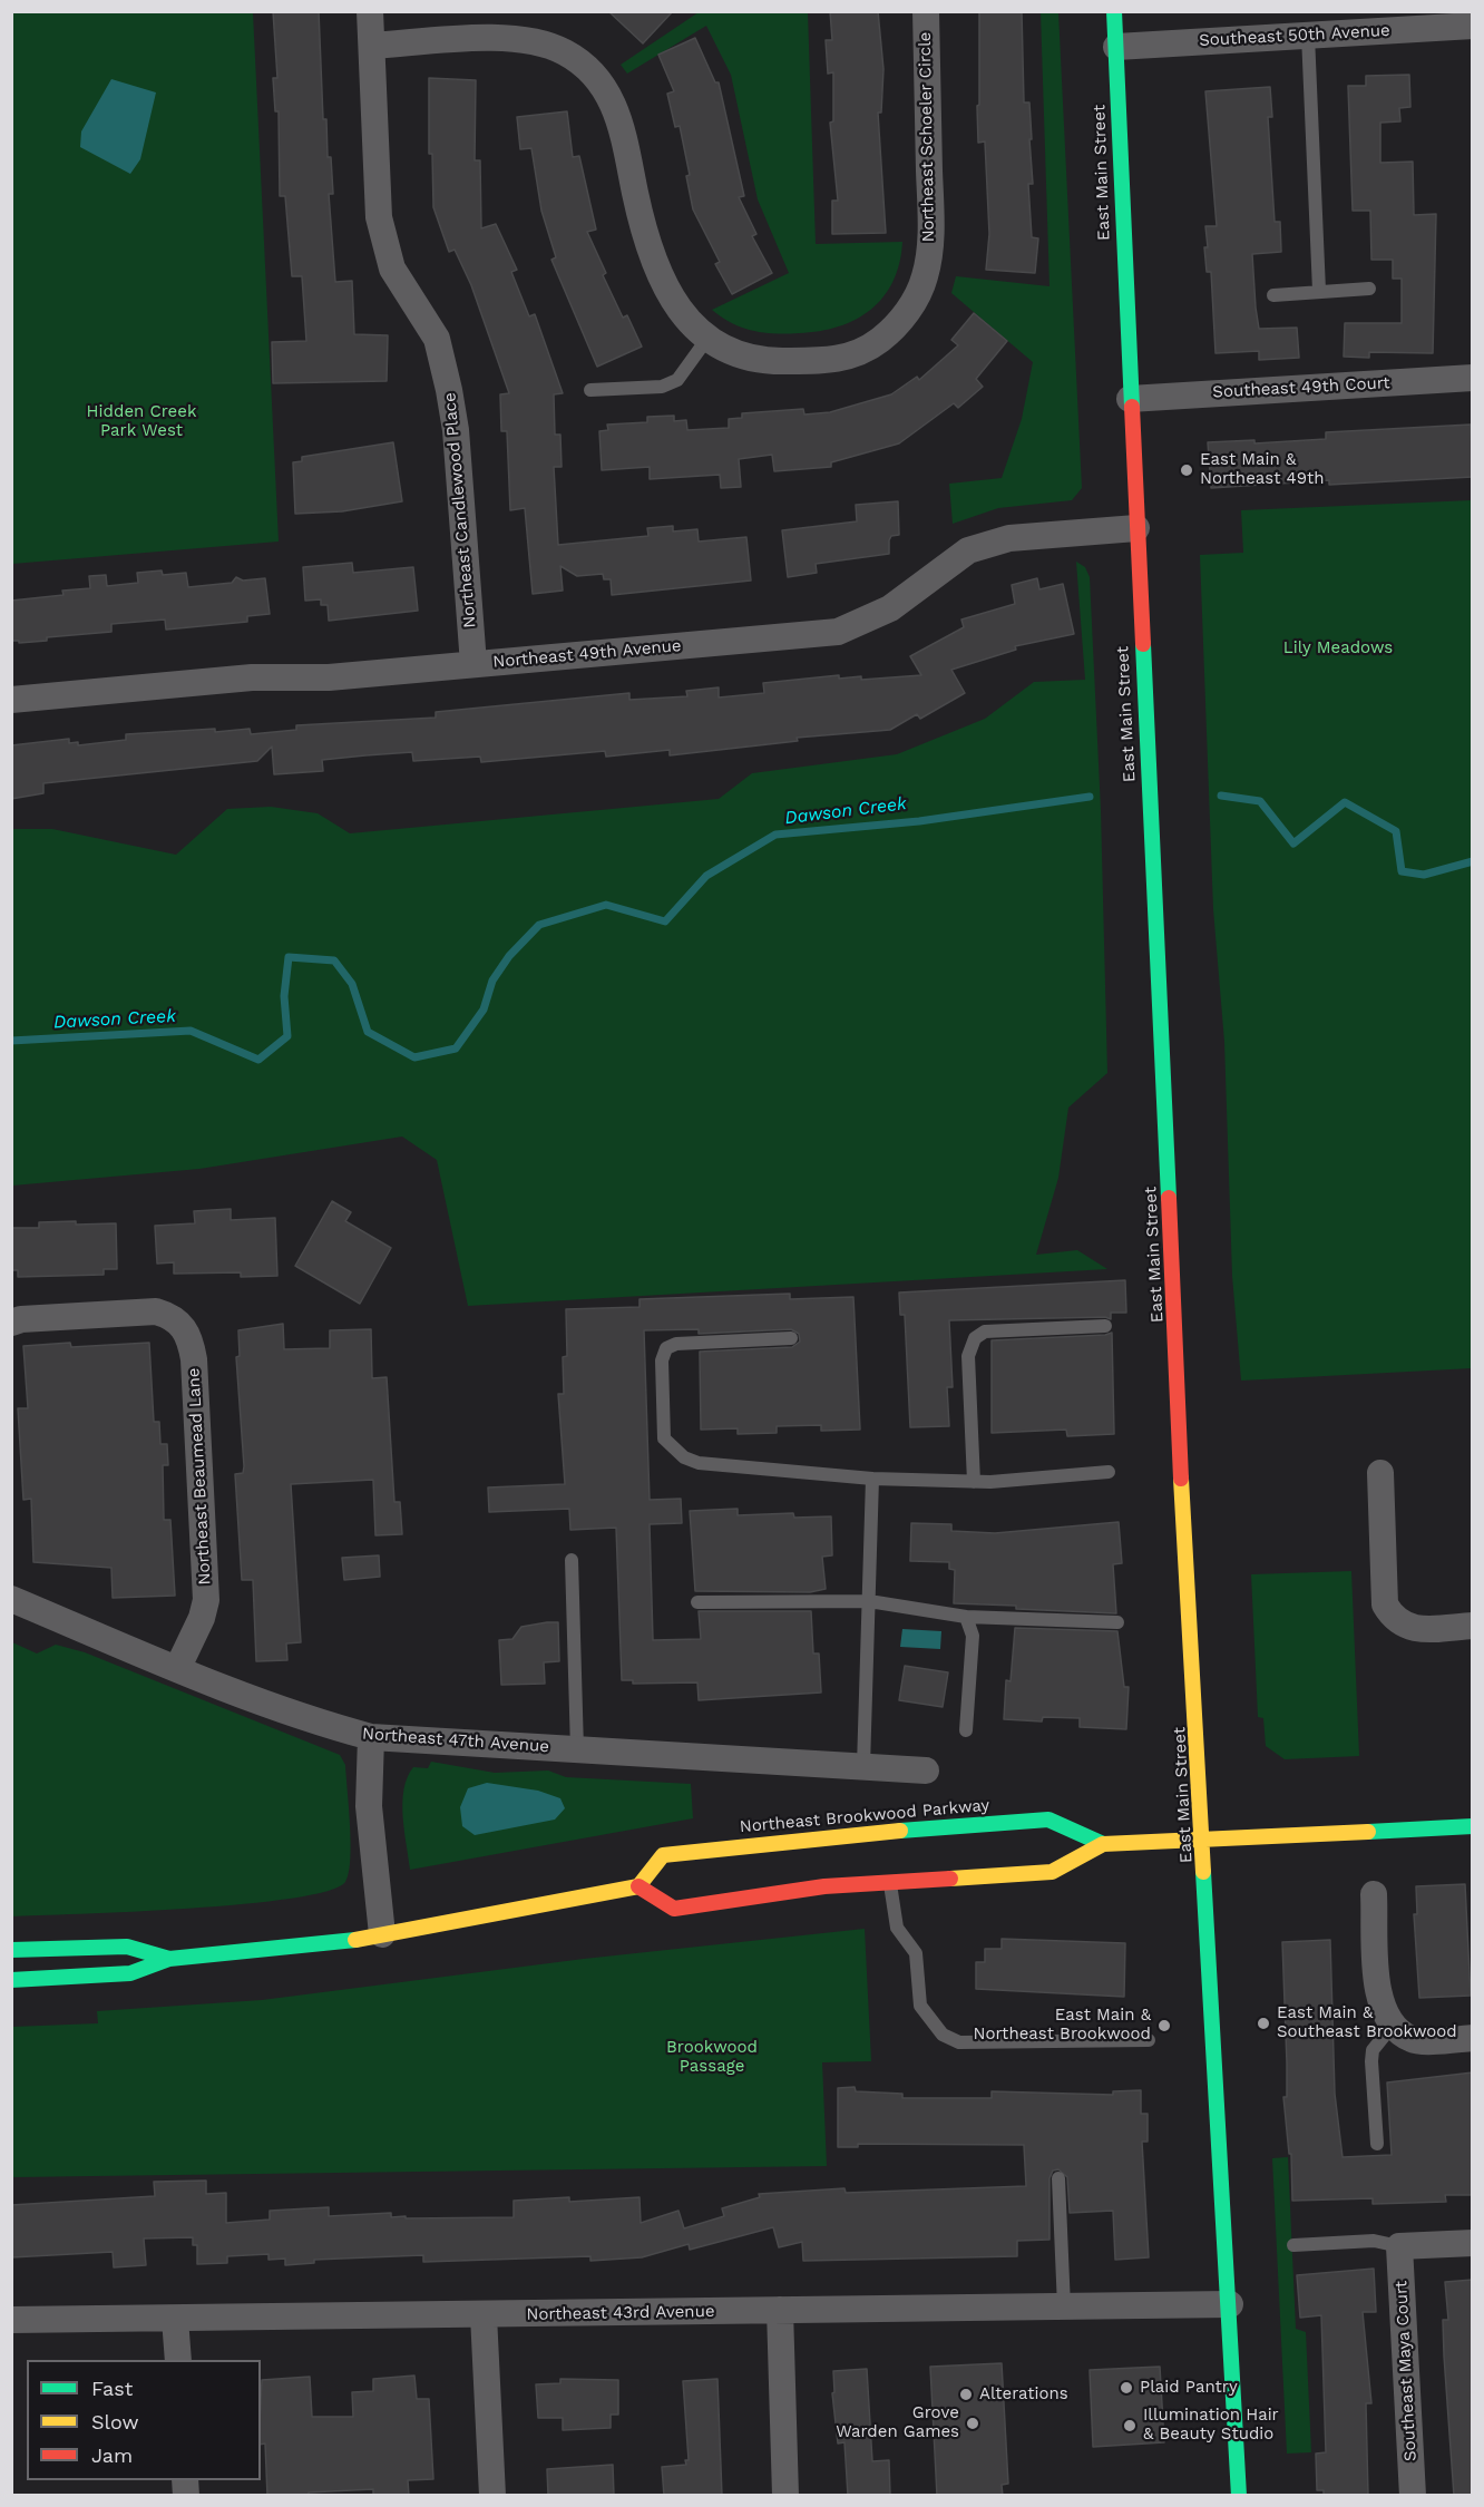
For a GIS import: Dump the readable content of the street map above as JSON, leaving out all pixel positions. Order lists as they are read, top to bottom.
{
  "streets": {
    "main road": ["East Main Street", "Northeast Brookwood Parkway"],
    "street": [
      "Southeast 50th Avenue",
      "Northeast Schoeler Circle",
      "Southeast 49th Court",
      "Northeast Candlewood Place",
      "Northeast 49th Avenue",
      "Northeast Beaumead Lane",
      "Northeast 47th Avenue",
      "Northeast 43rd Avenue",
      "Southeast Maya Court"
    ]
  },
  "crossings": [
    ["Southeast 50th Avenue", "East Main Street"],
    ["Northeast Schoeler Circle", "Northeast Candlewood Place"],
    ["East Main Street", "Southeast 49th Court"],
    ["East Main Street", "Northeast 49th Avenue"],
    ["East Main Street", "Northeast Brookwood Parkway"],
    ["East Main Street", "Northeast 43rd Avenue"],
    ["Northeast Candlewood Place", "Northeast 49th Avenue"],
    ["Northeast Beaumead Lane", "Northeast 47th Avenue"]
  ],
  "water": ["Dawson Creek"],
  "parks": ["Hidden Creek Park West", "Lily Meadows", "Brookwood Passage"],
  "places": [
    "East Main & Northeast 49th",
    "East Main & Southeast Brookwood",
    "East Main & Northeast Brookwood",
    "Plaid Pantry",
    "Alterations",
    "Grove Warden Games",
    "Illumination Hair & Beauty Studio"
  ],
  "legend": ["Fast", "Slow", "Jam"]
}
